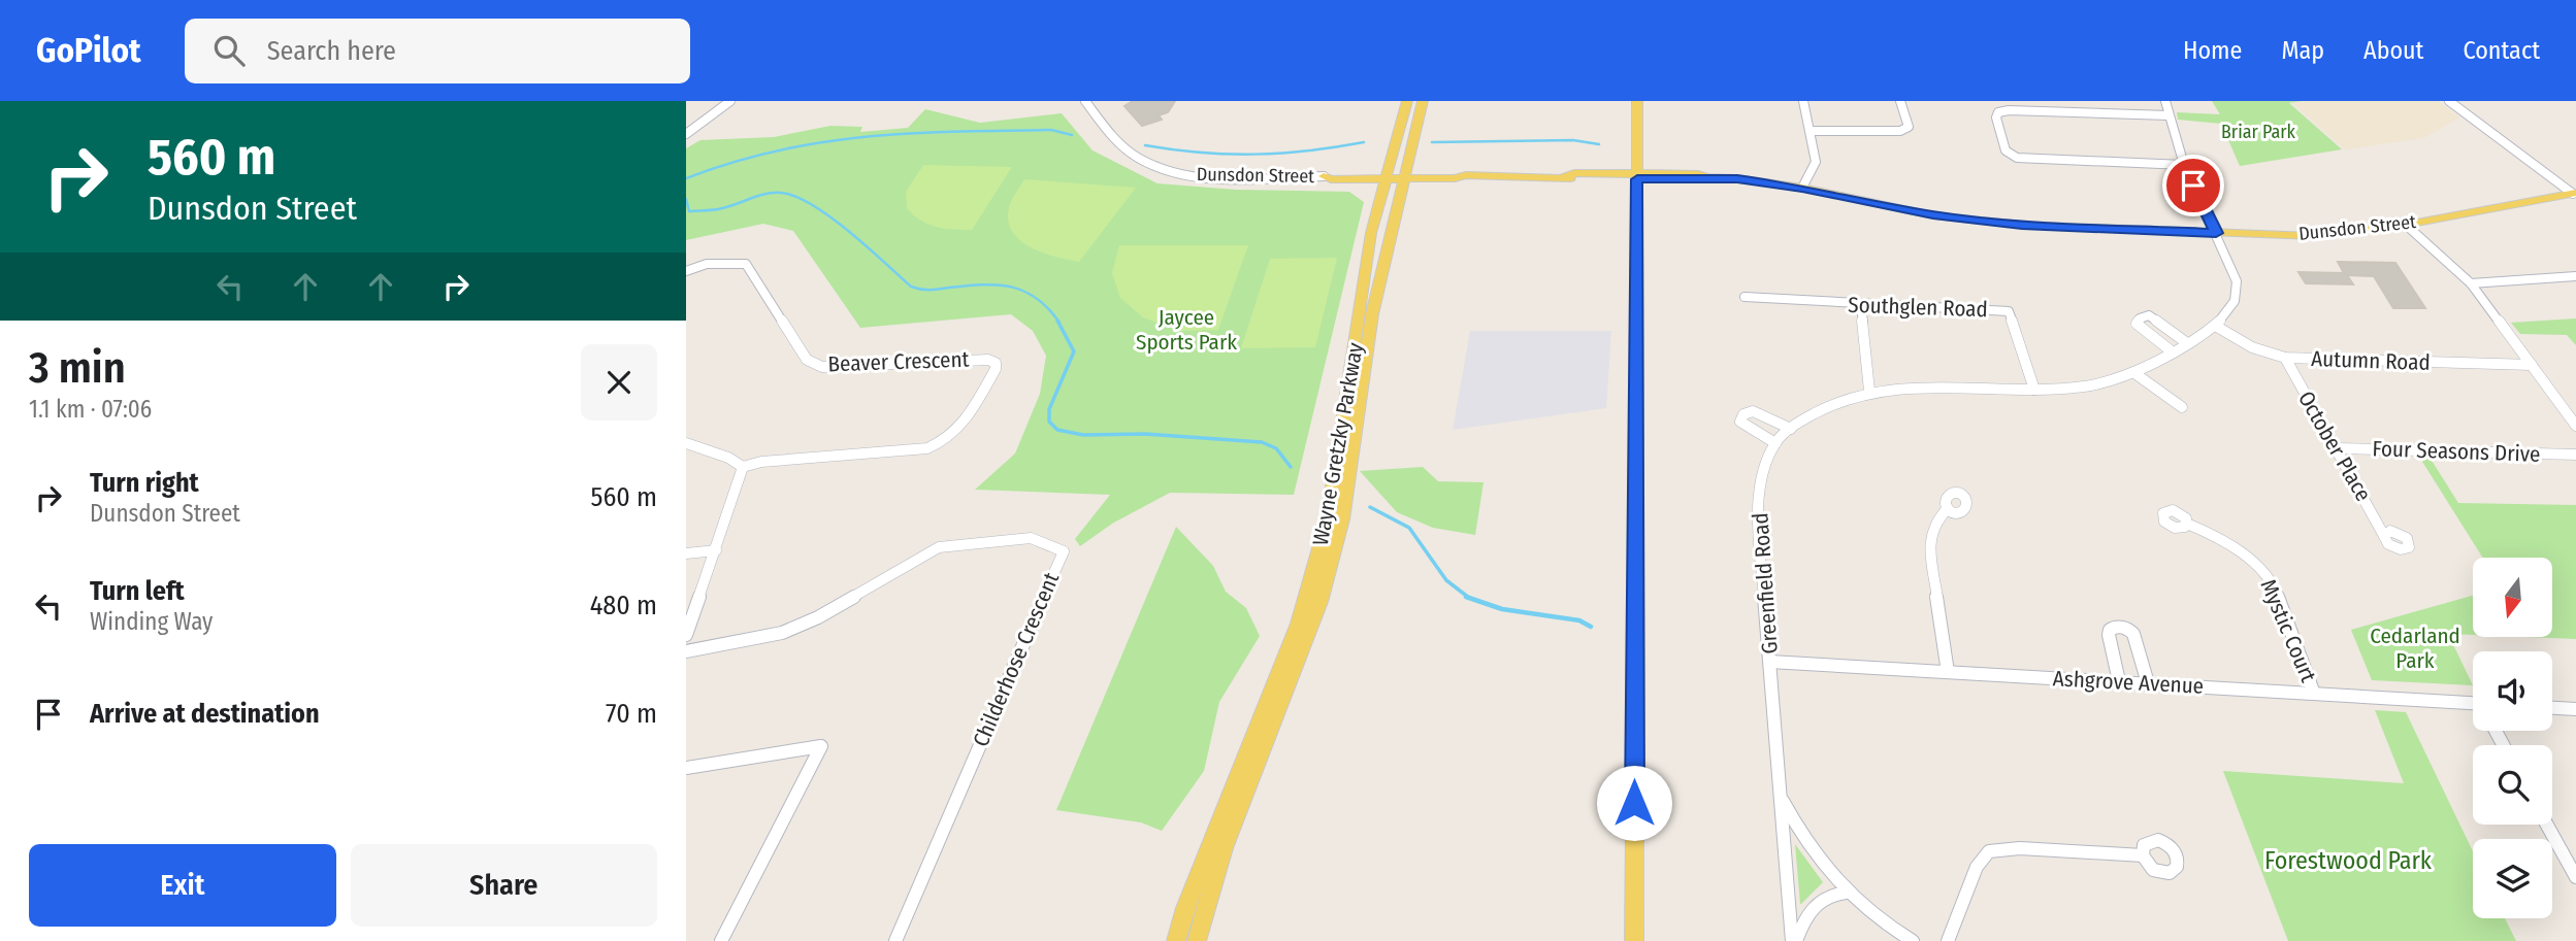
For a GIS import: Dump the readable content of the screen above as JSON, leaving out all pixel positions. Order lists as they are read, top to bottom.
{
  "streets": {
    "main road": ["Dunsdon Street", "Wayne Gretzky Parkway"],
    "street": [
      "Southglen Road",
      "Autumn Road",
      "Beaver Crescent",
      "October Place",
      "Four Seasons Drive",
      "Greenfield Road",
      "Mystic Court",
      "Childerhose Crescent",
      "Ashgrove Avenue"
    ]
  },
  "crossings": [
    ["Dunsdon Street", "Wayne Gretzky Parkway"],
    ["Dunsdon Street", "Greenfield Road"],
    ["Southglen Road", "Greenfield Road"],
    ["Autumn Road", "October Place"],
    ["Autumn Road", "Greenfield Road"],
    ["October Place", "Four Seasons Drive"],
    ["Greenfield Road", "Ashgrove Avenue"],
    ["Mystic Court", "Ashgrove Avenue"]
  ],
  "parks": [
    "Briar Park",
    "Jaycee Sports Park",
    "Cedarland Park",
    "Forestwood Park"
  ],
  "north": "bottom",
  "page": {
    "header": "GoPilot",
    "search": "Search here",
    "nav": [
      "Home",
      "Map",
      "About",
      "Contact"
    ],
    "turn": ["560 m", "Dunsdon Street"],
    "heading": ["3 min", "1.1 km · 07:06"],
    "list": [
      {
        "name": "Turn right",
        "note": "Dunsdon Street",
        "value": "560 m"
      },
      {
        "name": "Turn left",
        "note": "Winding Way",
        "value": "480 m"
      },
      {
        "name": "Arrive at destination",
        "value": "70 m"
      }
    ],
    "buttons": ["Exit", "Share"]
  }
}
